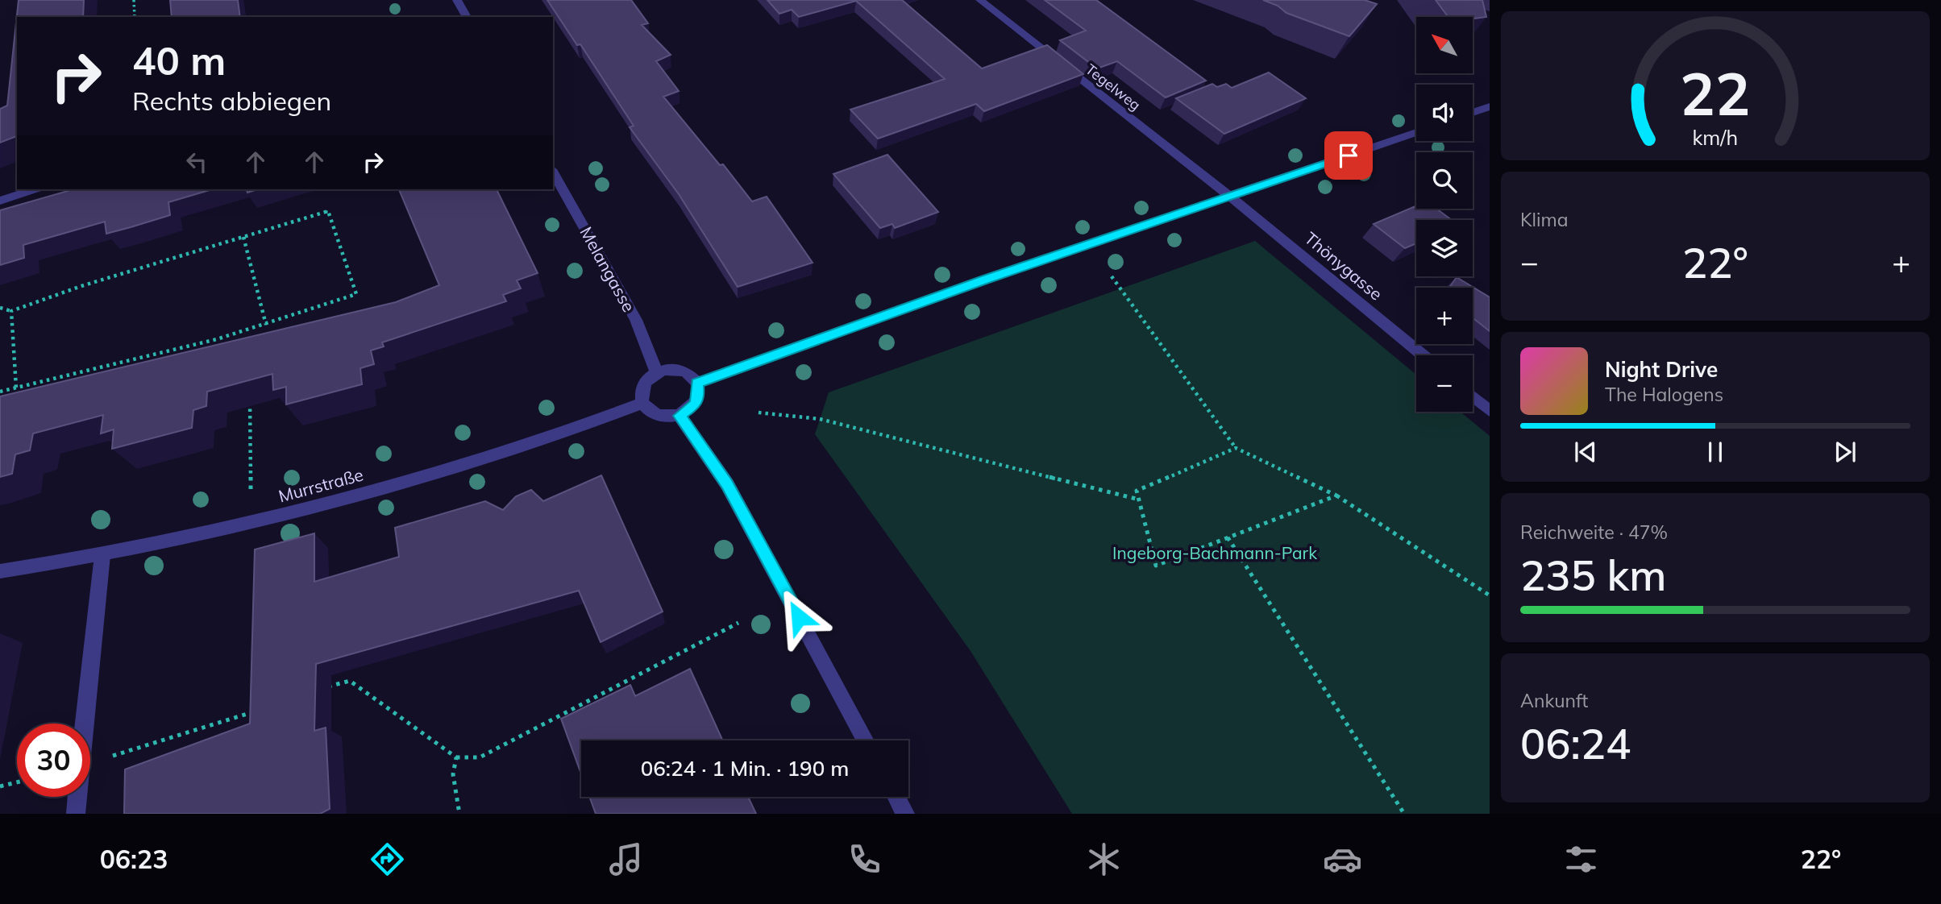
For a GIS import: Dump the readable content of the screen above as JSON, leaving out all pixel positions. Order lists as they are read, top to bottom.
{
  "streets": {
    "street": [
      "Tegelweg",
      "Thönygasse",
      "Melangasse",
      "Murrstraße"
    ]
  },
  "crossings": [
    ["Tegelweg", "Thönygasse"],
    ["Melangasse", "Murrstraße"]
  ],
  "parks": ["Ingeborg-Bachmann-Park"],
  "north": "top left",
  "page": {
    "map_buttons": ["+", "−"],
    "turn": ["40 m", "Rechts abbiegen"],
    "tile": [
      "Klima",
      ["Reichweite · 47%", "235 km"],
      ["Ankunft", "06:24"]
    ],
    "heat": ["−", "22°", "+"],
    "song": ["Night Drive", "The Halogens"],
    "limit": "30",
    "trip": "06:24 · 1 Min. · 190 m",
    "tabs": ["06:23", "22°"],
    "gauge": ["22", "km/h"]
  }
}
